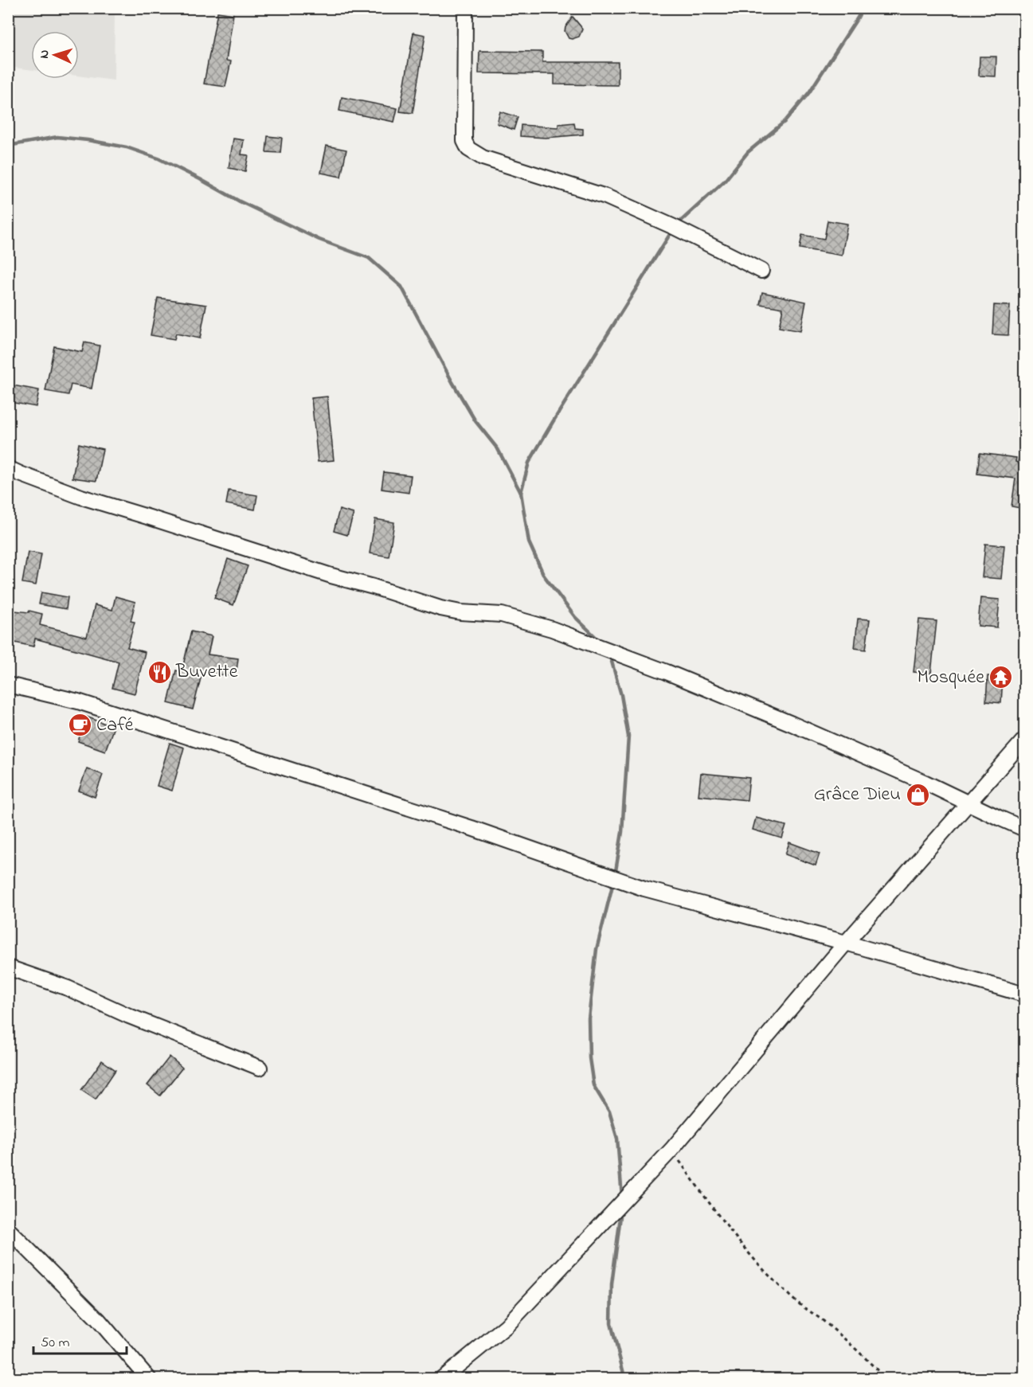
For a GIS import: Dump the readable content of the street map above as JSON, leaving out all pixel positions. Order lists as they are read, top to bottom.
{
  "places": {
    "restaurant": ["Buvette"],
    "temple": ["Mosquée"],
    "cafe": ["Café"],
    "shop": ["Grâce Dieu"]
  },
  "scale_bar": "50 m",
  "north": "left"
}
